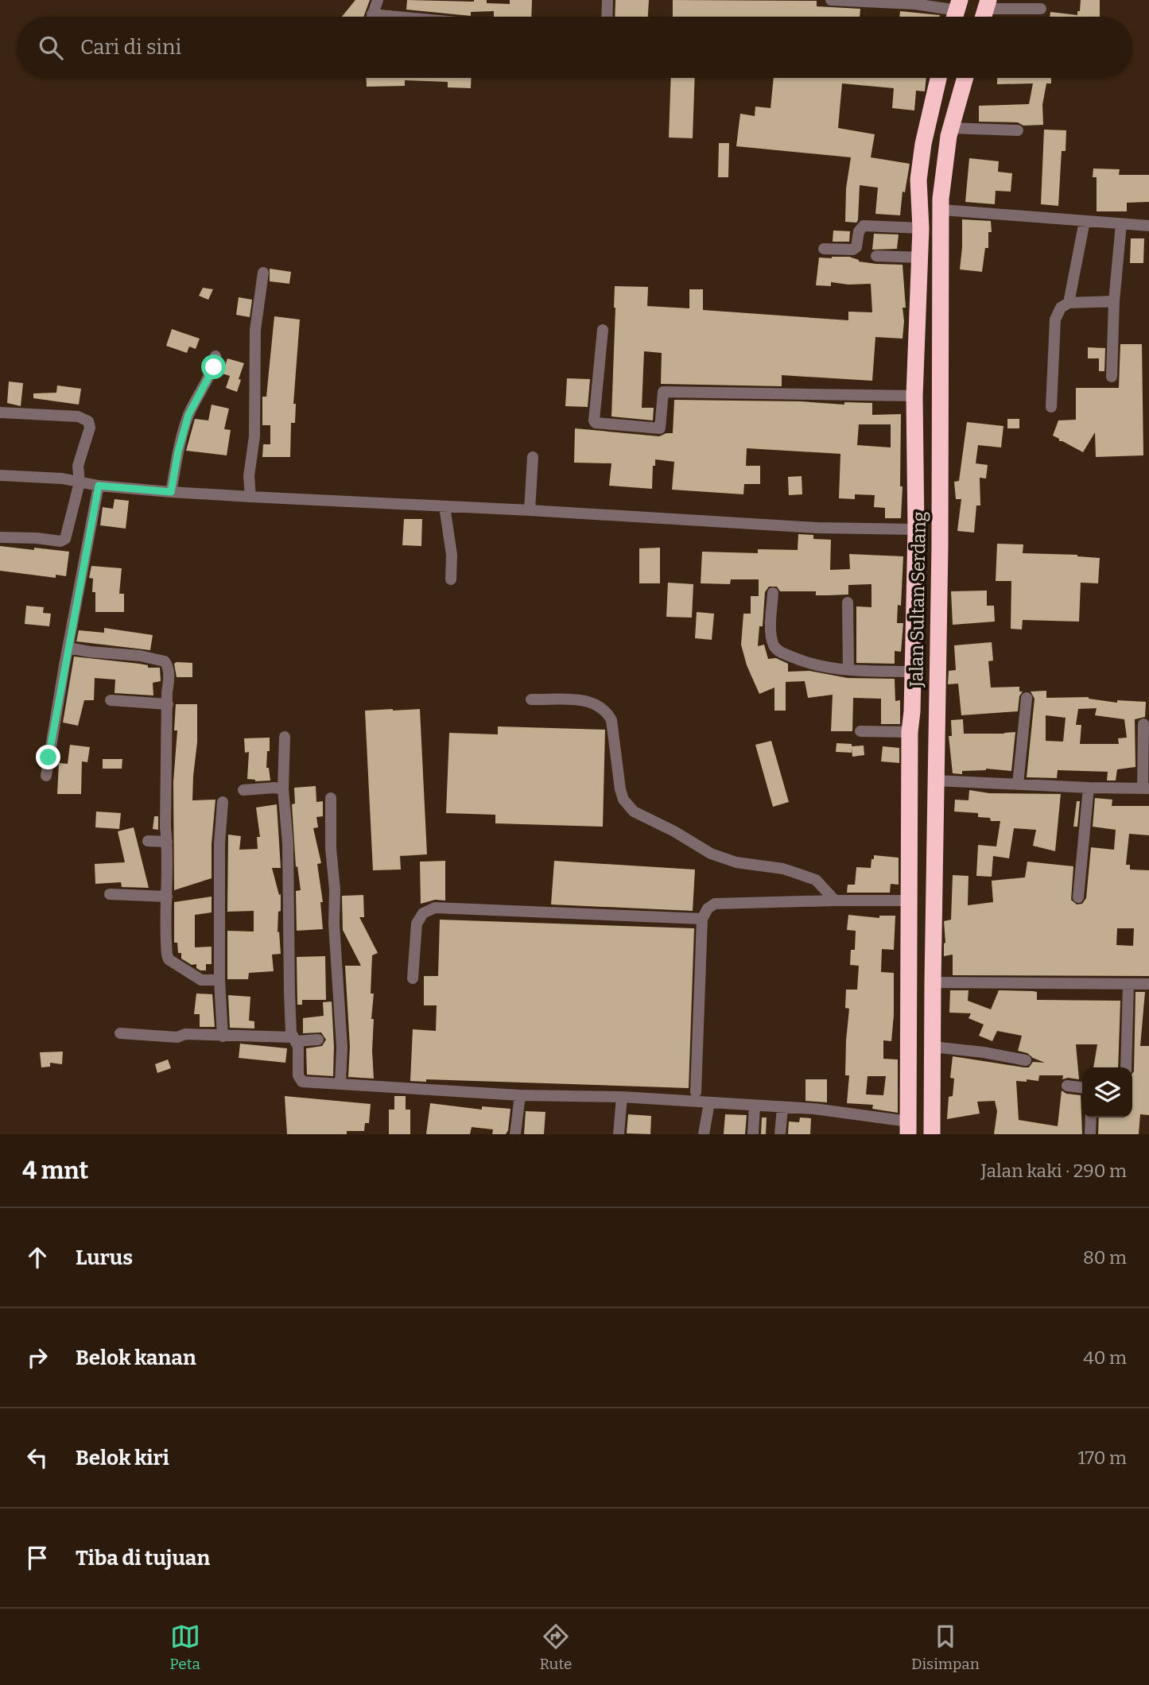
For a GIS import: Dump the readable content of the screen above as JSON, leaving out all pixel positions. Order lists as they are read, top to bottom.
{
  "streets": {
    "highway": ["Jalan Sultan Serdang"]
  },
  "page": {
    "search": "Cari di sini",
    "heading": ["4 mnt", "Jalan kaki · 290 m"],
    "list": [
      ["Lurus", "80 m"],
      ["Belok kanan", "40 m"],
      ["Belok kiri", "170 m"],
      "Tiba di tujuan"
    ],
    "nav": ["Peta", "Rute", "Disimpan"]
  }
}
